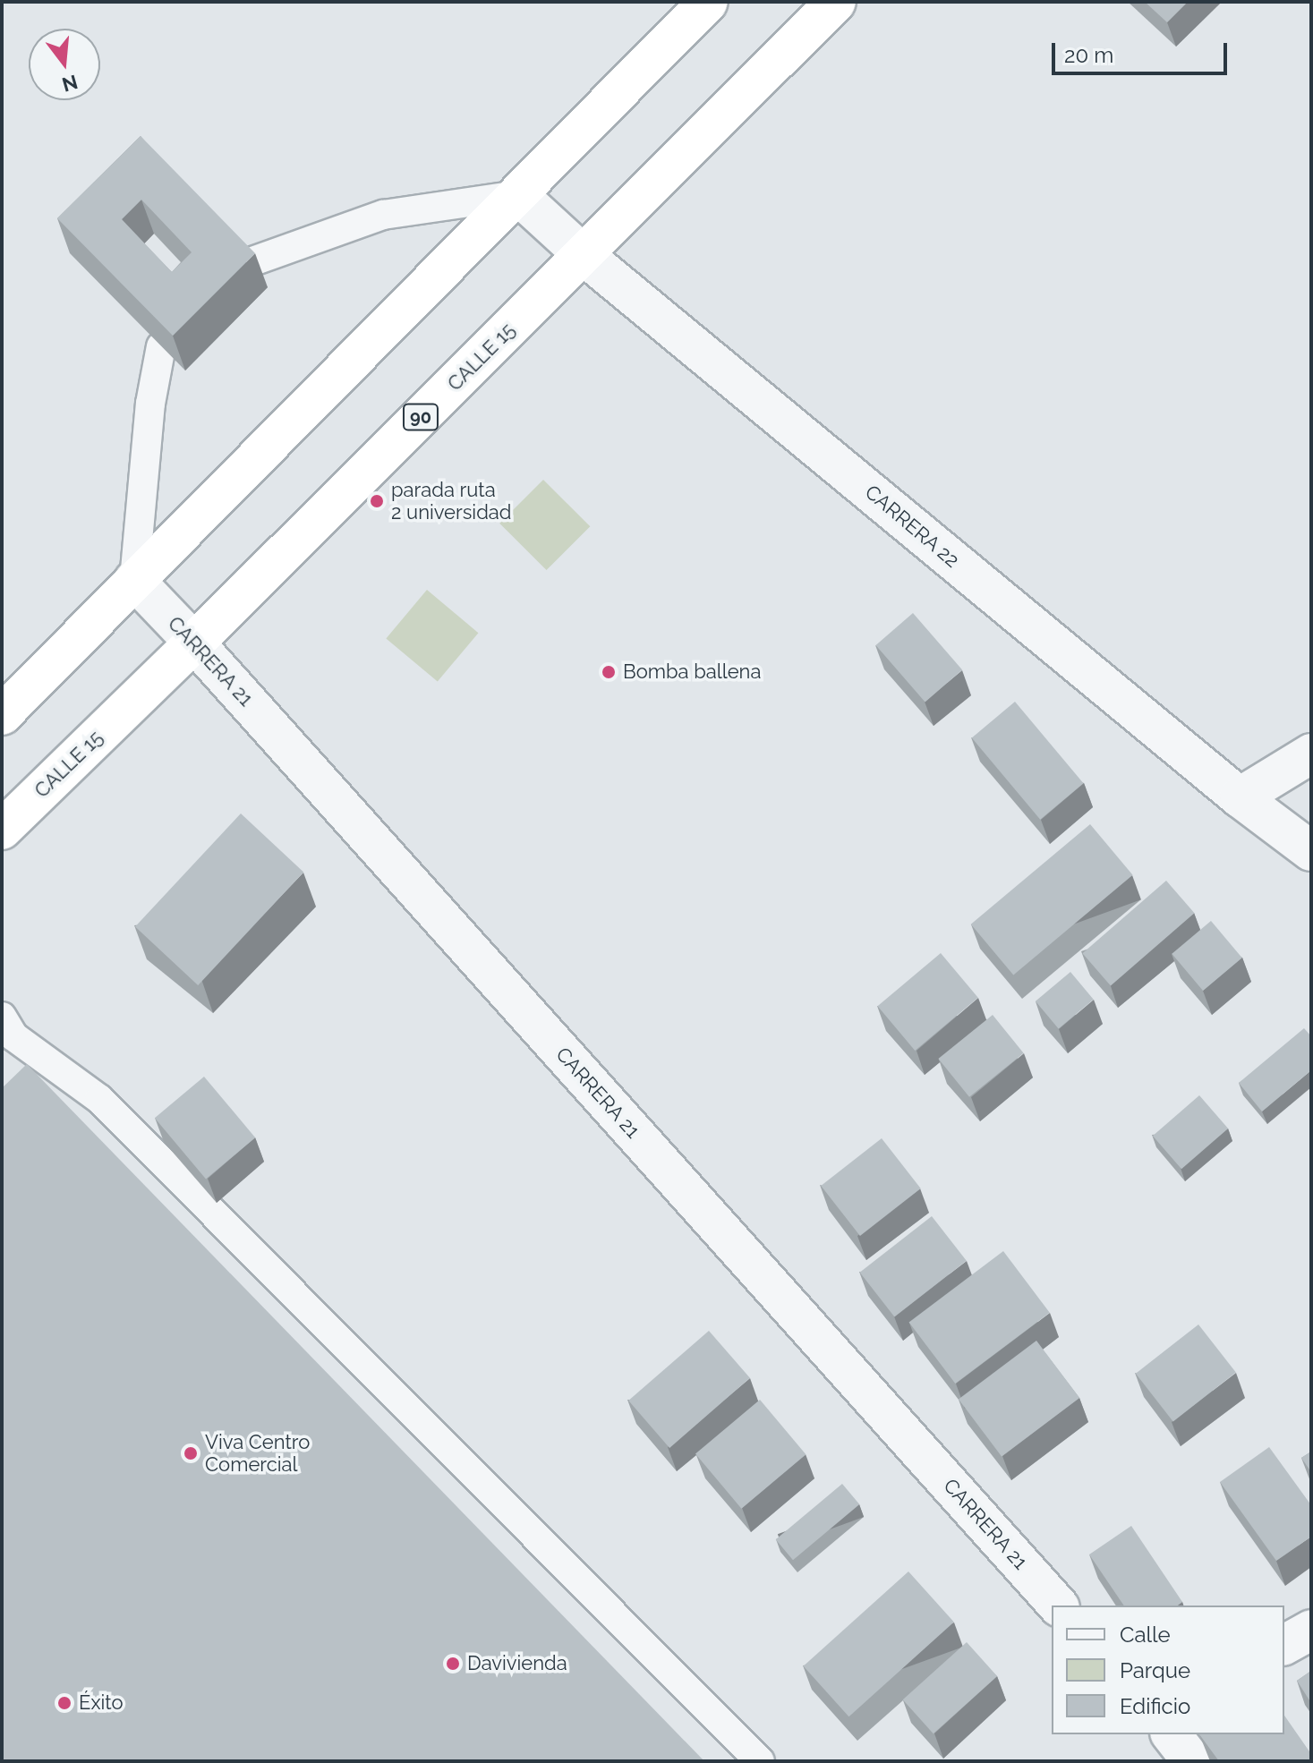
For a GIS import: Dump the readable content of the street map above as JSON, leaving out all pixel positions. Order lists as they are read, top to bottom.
{
  "streets": {
    "highway": ["CALLE 15", "90"],
    "street": ["CARRERA 22", "CARRERA 21"]
  },
  "crossings": [
    ["CALLE 15", "CARRERA 22"],
    ["CALLE 15", "CARRERA 21"]
  ],
  "places": [
    "parada ruta 2 universidad",
    "Bomba ballena",
    "Viva Centro Comercial",
    "Davivienda",
    "Éxito"
  ],
  "legend": ["Calle", "Parque", "Edificio"],
  "scale_bar": "20 m",
  "north": "bottom"
}
